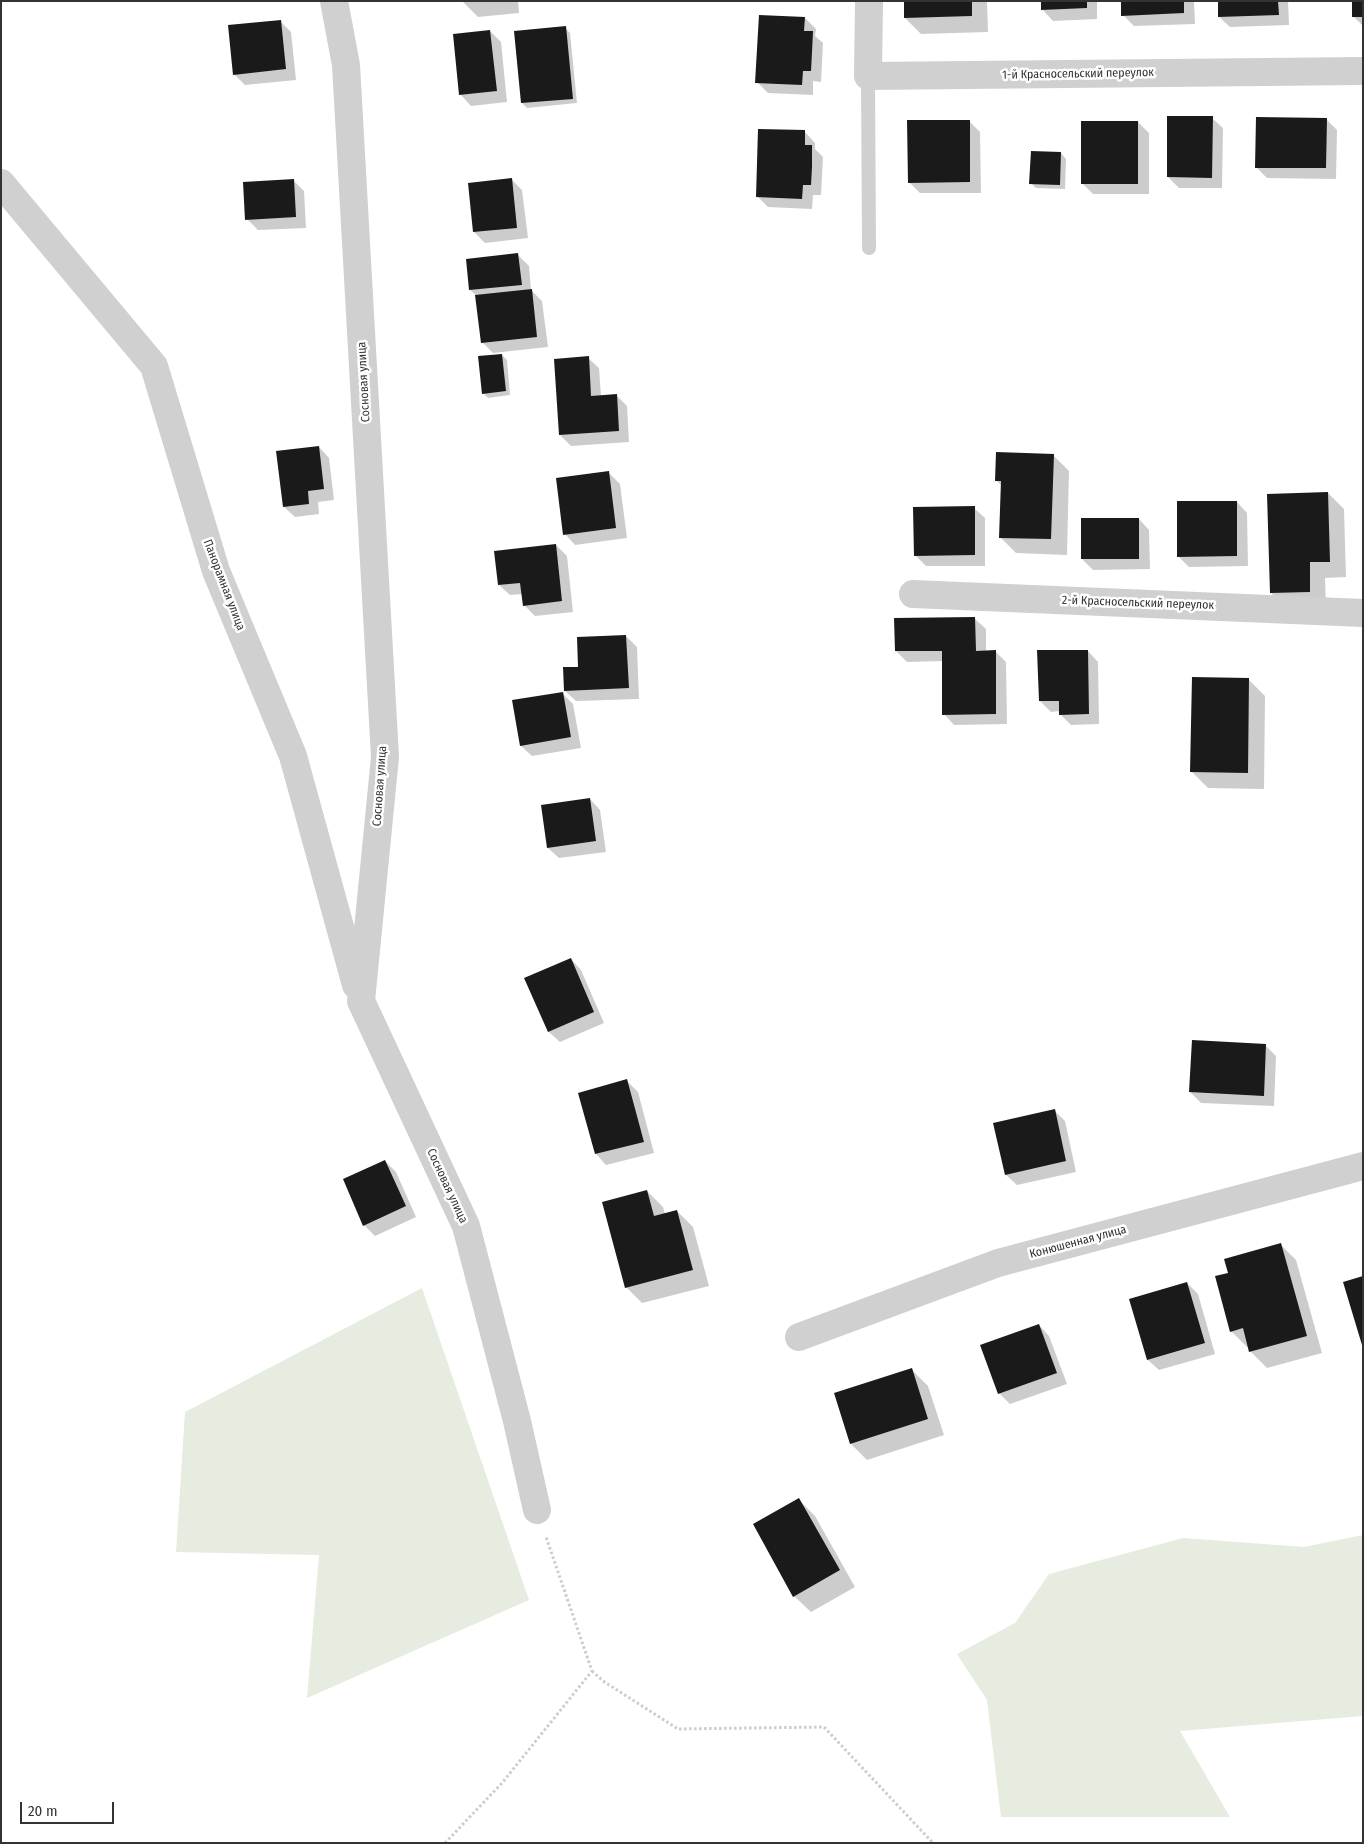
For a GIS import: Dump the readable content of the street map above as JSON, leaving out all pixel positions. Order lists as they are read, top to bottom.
{
  "streets": {
    "street": [
      "1-й Красносельский переулок",
      "Сосновая улица",
      "Панорамная улица",
      "2-й Красносельский переулок",
      "Конюшенная улица"
    ]
  },
  "crossings": [
    ["Сосновая улица", "Панорамная улица"]
  ],
  "scale_bar": "20 m"
}
